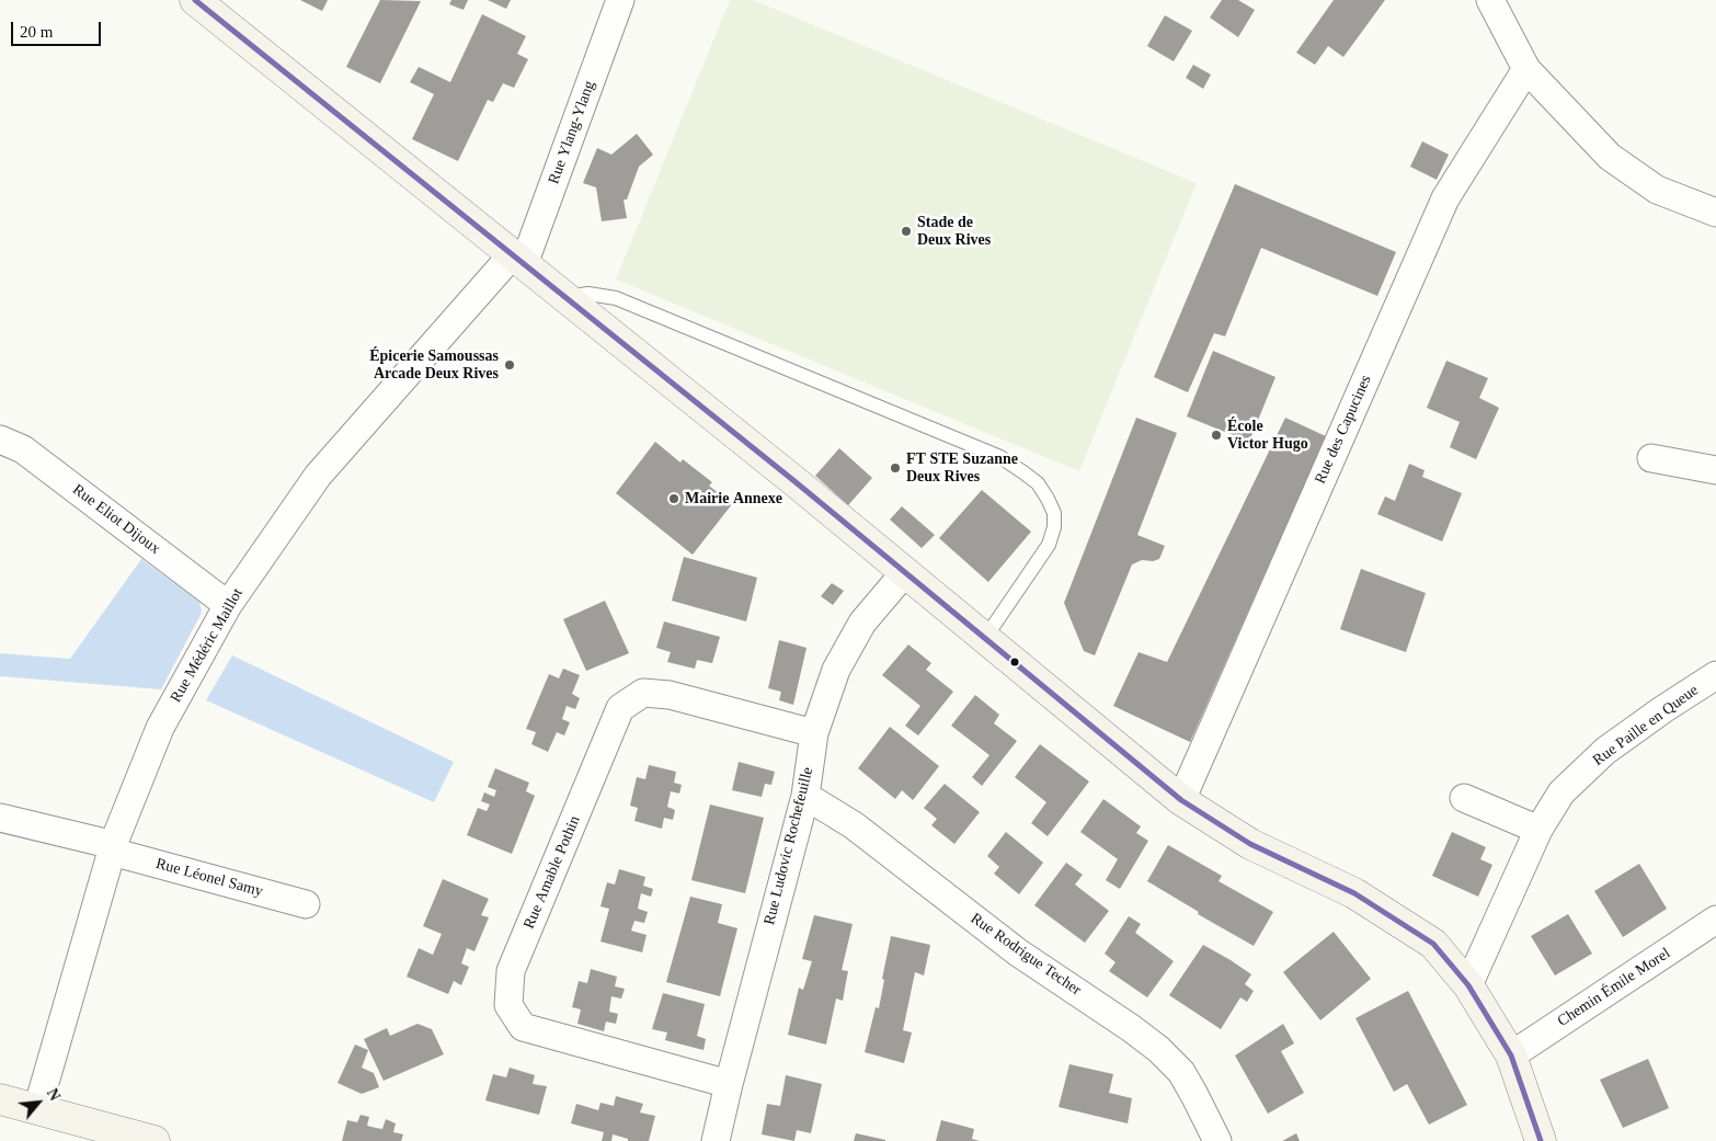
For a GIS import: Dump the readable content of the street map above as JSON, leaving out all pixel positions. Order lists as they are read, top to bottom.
{
  "streets": {
    "street": [
      "Rue Ylang-Ylang",
      "Rue des Capucines",
      "Rue Eliot Dijoux",
      "Rue Médéric Maillot",
      "Rue Paille en Queue",
      "Rue Ludovic Rochefeuille",
      "Rue Amable Pothin",
      "Rue Léonel Samy",
      "Rue Rodrigue Techer",
      "Chemin Émile Morel"
    ]
  },
  "crossings": [
    ["Rue Ylang-Ylang", "Rue Médéric Maillot"],
    ["Rue Eliot Dijoux", "Rue Médéric Maillot"],
    ["Rue Médéric Maillot", "Rue Léonel Samy"],
    ["Rue Ludovic Rochefeuille", "Rue Amable Pothin"],
    ["Rue Ludovic Rochefeuille", "Rue Rodrigue Techer"]
  ],
  "places": [
    "Stade de Deux Rives",
    "Épicerie Samoussas Arcade Deux Rives",
    "École Victor Hugo",
    "FT STE Suzanne Deux Rives",
    "Mairie Annexe"
  ],
  "scale_bar": "20 m",
  "north": "top right"
}
